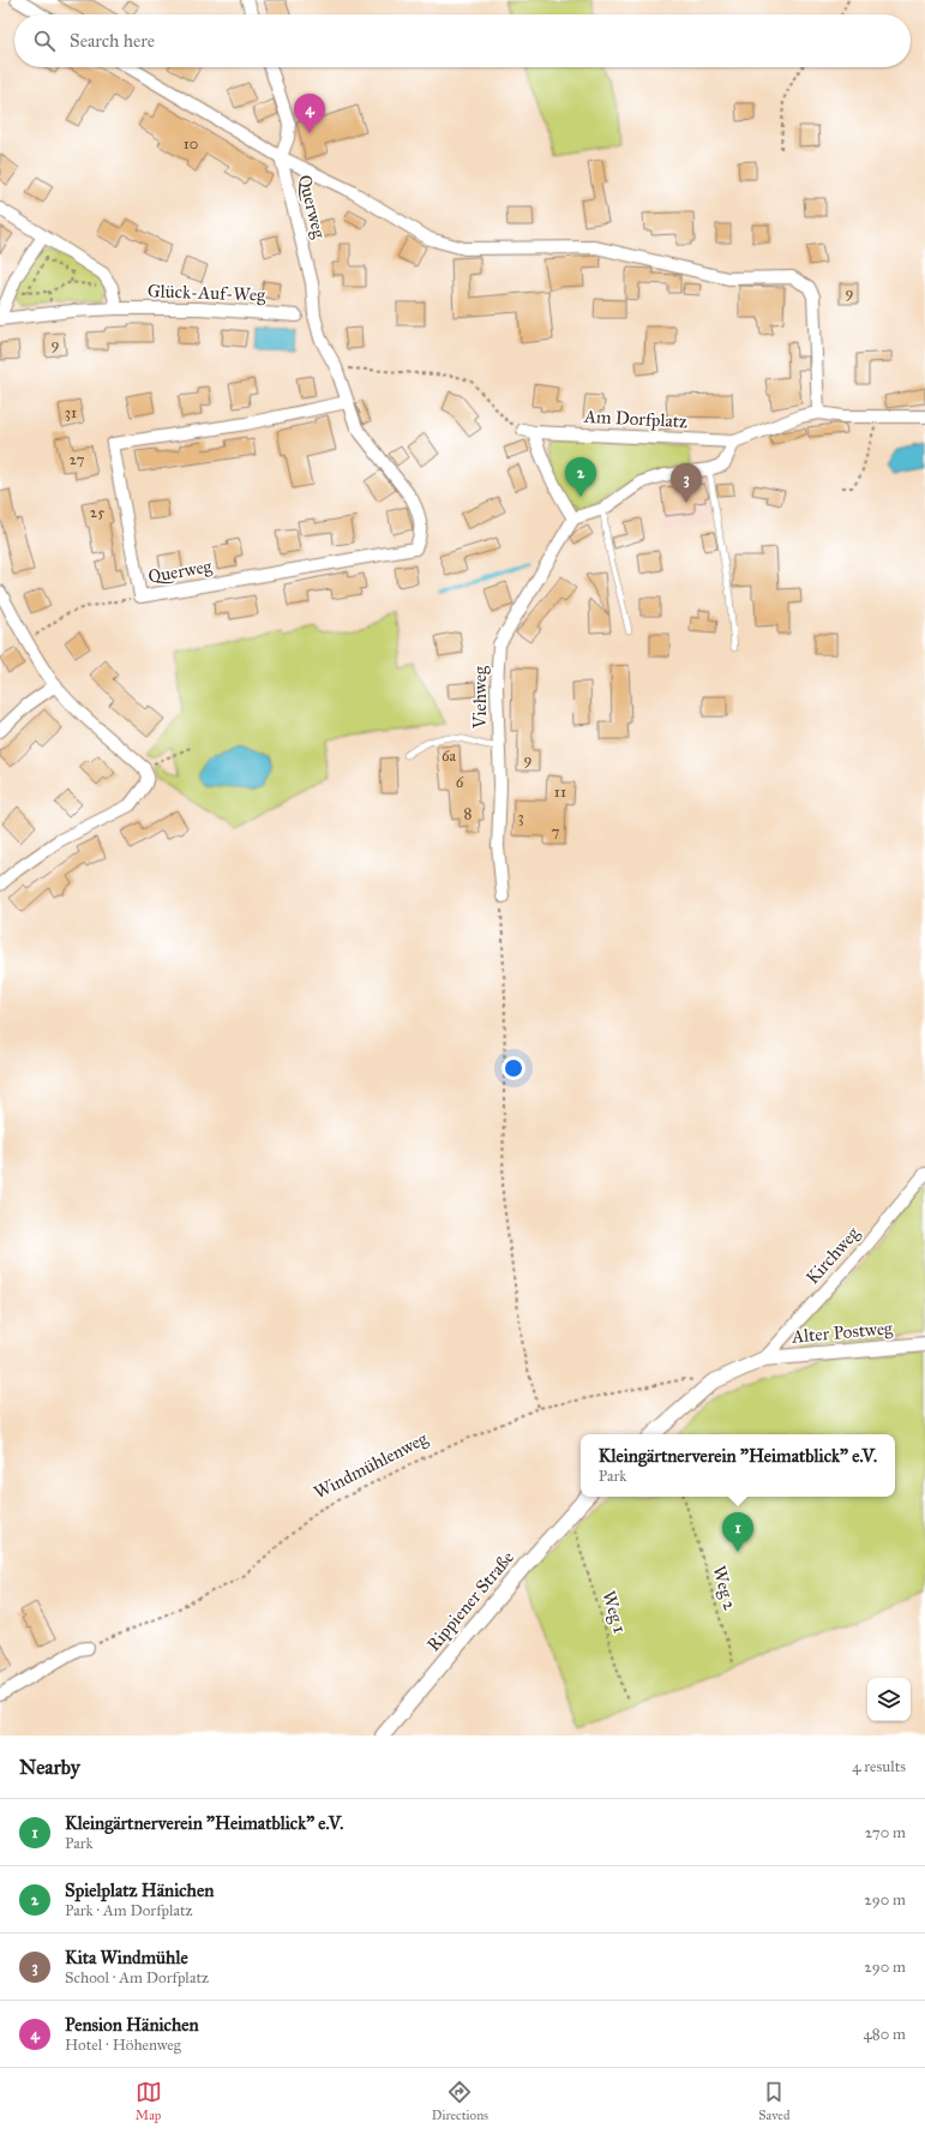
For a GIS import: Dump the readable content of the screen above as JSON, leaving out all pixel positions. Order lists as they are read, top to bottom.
{
  "streets": {
    "street": [
      "Querweg",
      "Glück-Auf-Weg",
      "Am Dorfplatz",
      "Viehweg",
      "Kirchweg",
      "Alter Postweg",
      "Rippiener Straße"
    ],
    "path": ["Windmühlenweg", "Weg 2", "Weg 1"]
  },
  "crossings": [
    ["Kirchweg", "Alter Postweg"],
    ["Alter Postweg", "Windmühlenweg"]
  ],
  "house_numbers": [
    "10",
    "9",
    "9",
    "31",
    "27",
    "25",
    "6a",
    "9",
    "6",
    "11",
    "8",
    "3",
    "7"
  ],
  "page": {
    "search": "Search here",
    "pins": [
      "4",
      "2",
      "3",
      "1"
    ],
    "popup": ["Kleingärtnerverein \"Heimatblick\" e.V.", "Park"],
    "heading": ["Nearby", "4 results"],
    "list": [
      {
        "mark": "1",
        "name": "Kleingärtnerverein \"Heimatblick\" e.V.",
        "note": "Park",
        "value": "270 m"
      },
      {
        "mark": "2",
        "name": "Spielplatz Hänichen",
        "note": "Park · Am Dorfplatz",
        "value": "290 m"
      },
      {
        "mark": "3",
        "name": "Kita Windmühle",
        "note": "School · Am Dorfplatz",
        "value": "290 m"
      },
      {
        "mark": "4",
        "name": "Pension Hänichen",
        "note": "Hotel · Höhenweg",
        "value": "480 m"
      }
    ],
    "nav": ["Map", "Directions", "Saved"]
  }
}
